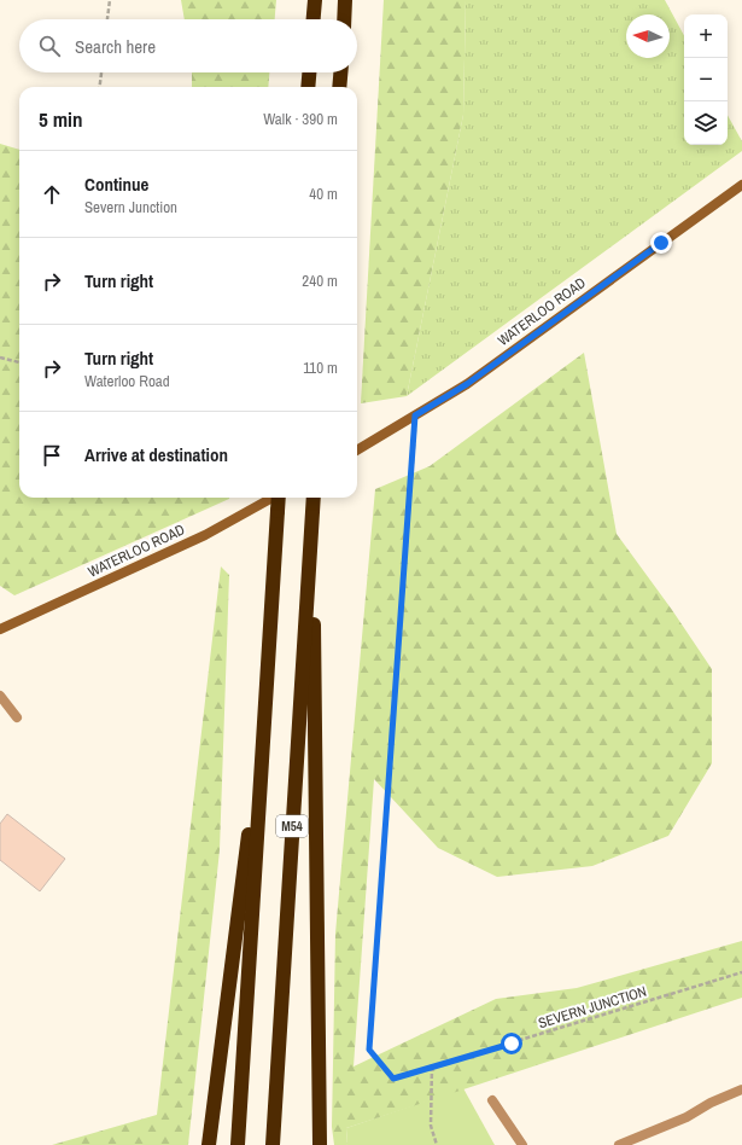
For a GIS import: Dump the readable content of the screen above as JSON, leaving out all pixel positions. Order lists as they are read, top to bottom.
{
  "streets": {
    "highway": ["M54"],
    "street": ["WATERLOO ROAD"],
    "path": ["SEVERN JUNCTION"]
  },
  "crossings": [
    ["WATERLOO ROAD", "SEVERN JUNCTION"]
  ],
  "north": "left",
  "page": {
    "map_buttons": ["+", "−"],
    "search": "Search here",
    "heading": ["5 min", "Walk · 390 m"],
    "list": [
      ["Continue", "Severn Junction", "40 m"],
      ["Turn right", "240 m"],
      ["Turn right", "Waterloo Road", "110 m"],
      "Arrive at destination"
    ]
  }
}
